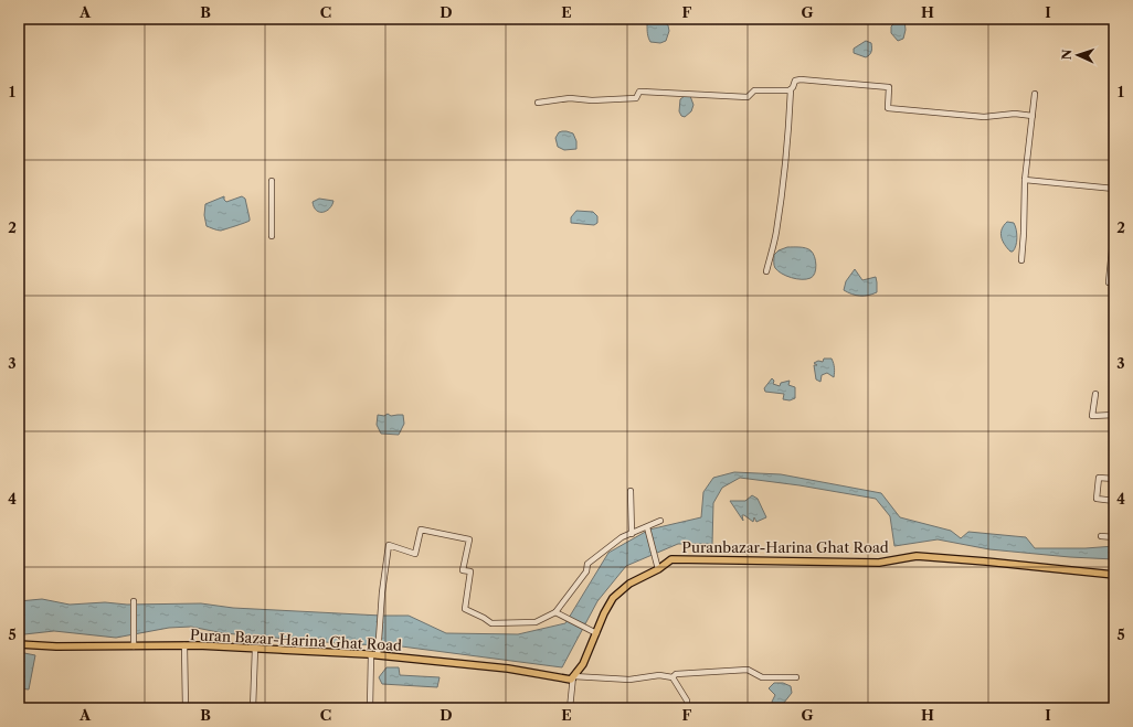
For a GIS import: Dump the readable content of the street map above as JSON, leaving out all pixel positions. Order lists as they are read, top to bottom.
{
  "streets": {
    "main road": ["Puranbazar-Harina Ghat Road", "Puran Bazar-Harina Ghat Road"]
  },
  "crossings": [
    ["Puranbazar-Harina Ghat Road", "Puran Bazar-Harina Ghat Road"]
  ],
  "north": "left",
  "grid": {
    "columns": [
      "A",
      "B",
      "C",
      "D",
      "E",
      "F",
      "G",
      "H",
      "I"
    ],
    "rows": [
      "1",
      "2",
      "3",
      "4",
      "5"
    ]
  }
}
